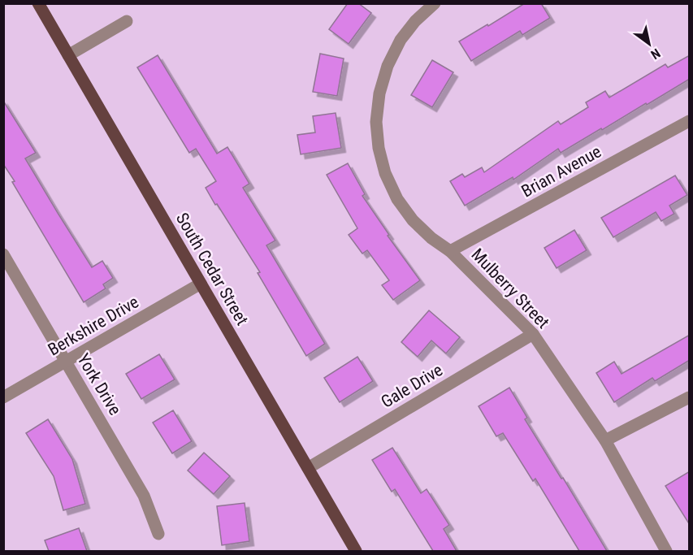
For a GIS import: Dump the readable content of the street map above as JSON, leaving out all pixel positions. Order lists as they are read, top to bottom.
{
  "streets": {
    "main road": ["South Cedar Street"],
    "street": [
      "Brian Avenue",
      "Mulberry Street",
      "Berkshire Drive",
      "York Drive",
      "Gale Drive"
    ]
  },
  "crossings": [
    ["Brian Avenue", "Mulberry Street"],
    ["South Cedar Street", "Berkshire Drive"],
    ["South Cedar Street", "Gale Drive"],
    ["Mulberry Street", "Gale Drive"],
    ["Berkshire Drive", "York Drive"]
  ],
  "north": "bottom right"
}
